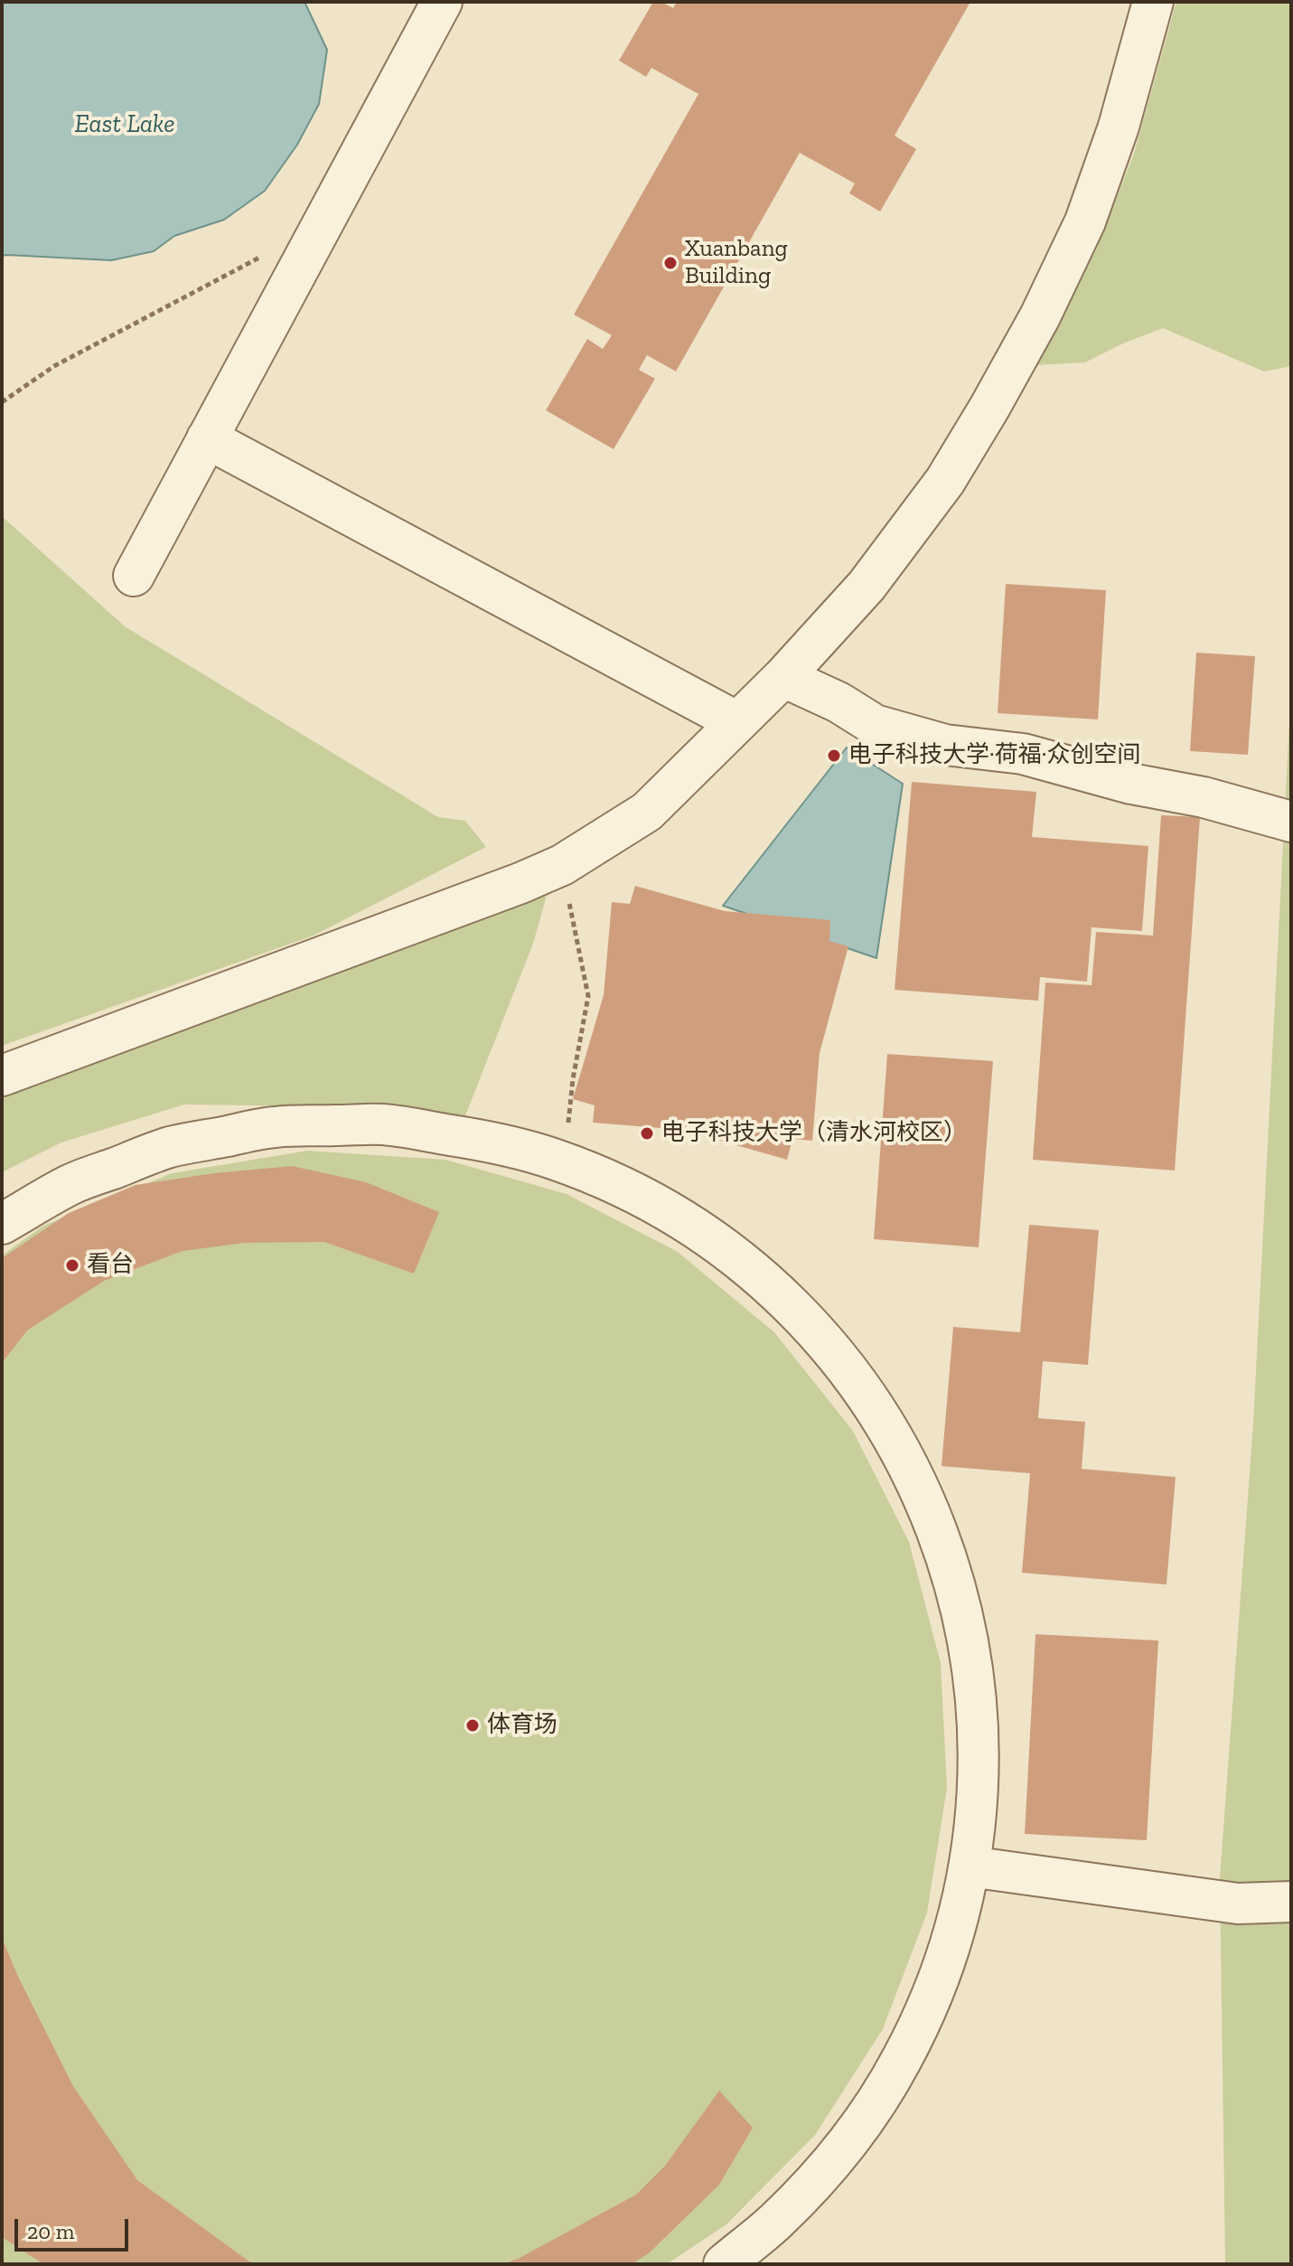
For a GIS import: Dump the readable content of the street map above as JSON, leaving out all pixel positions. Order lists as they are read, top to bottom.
{
  "water": ["East Lake"],
  "places": [
    "Xuanbang Building",
    "电子科技大学·荷福·众创空间",
    "电子科技大学（清水河校区）",
    "看台",
    "体育场"
  ],
  "scale_bar": "20 m"
}
